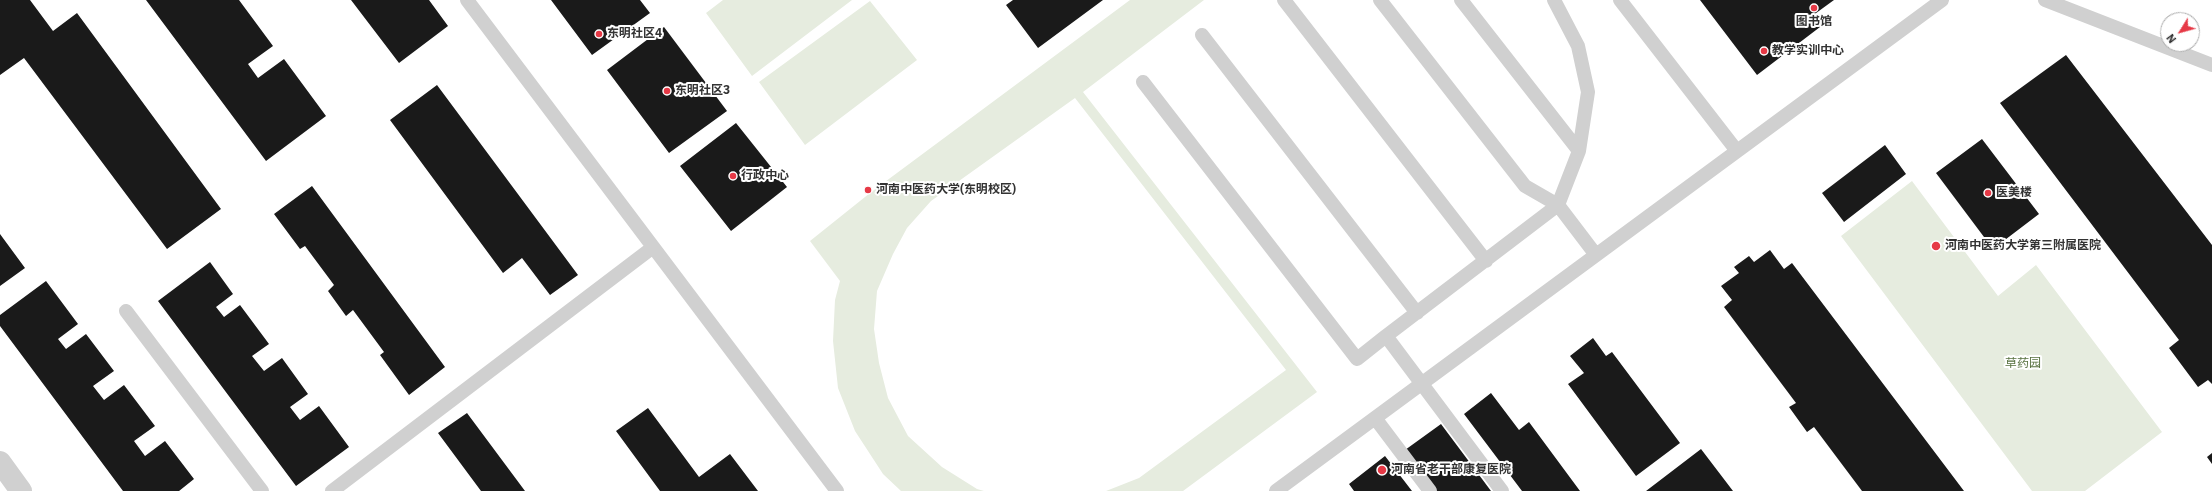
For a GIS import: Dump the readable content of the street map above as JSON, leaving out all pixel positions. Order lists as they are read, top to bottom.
{
  "parks": ["草药园"],
  "places": [
    "图书馆",
    "东明社区4",
    "教学实训中心",
    "东明社区3",
    "行政中心",
    "河南中医药大学(东明校区)",
    "医美楼",
    "河南中医药大学第三附属医院",
    "河南省老干部康复医院"
  ],
  "north": "bottom left"
}
